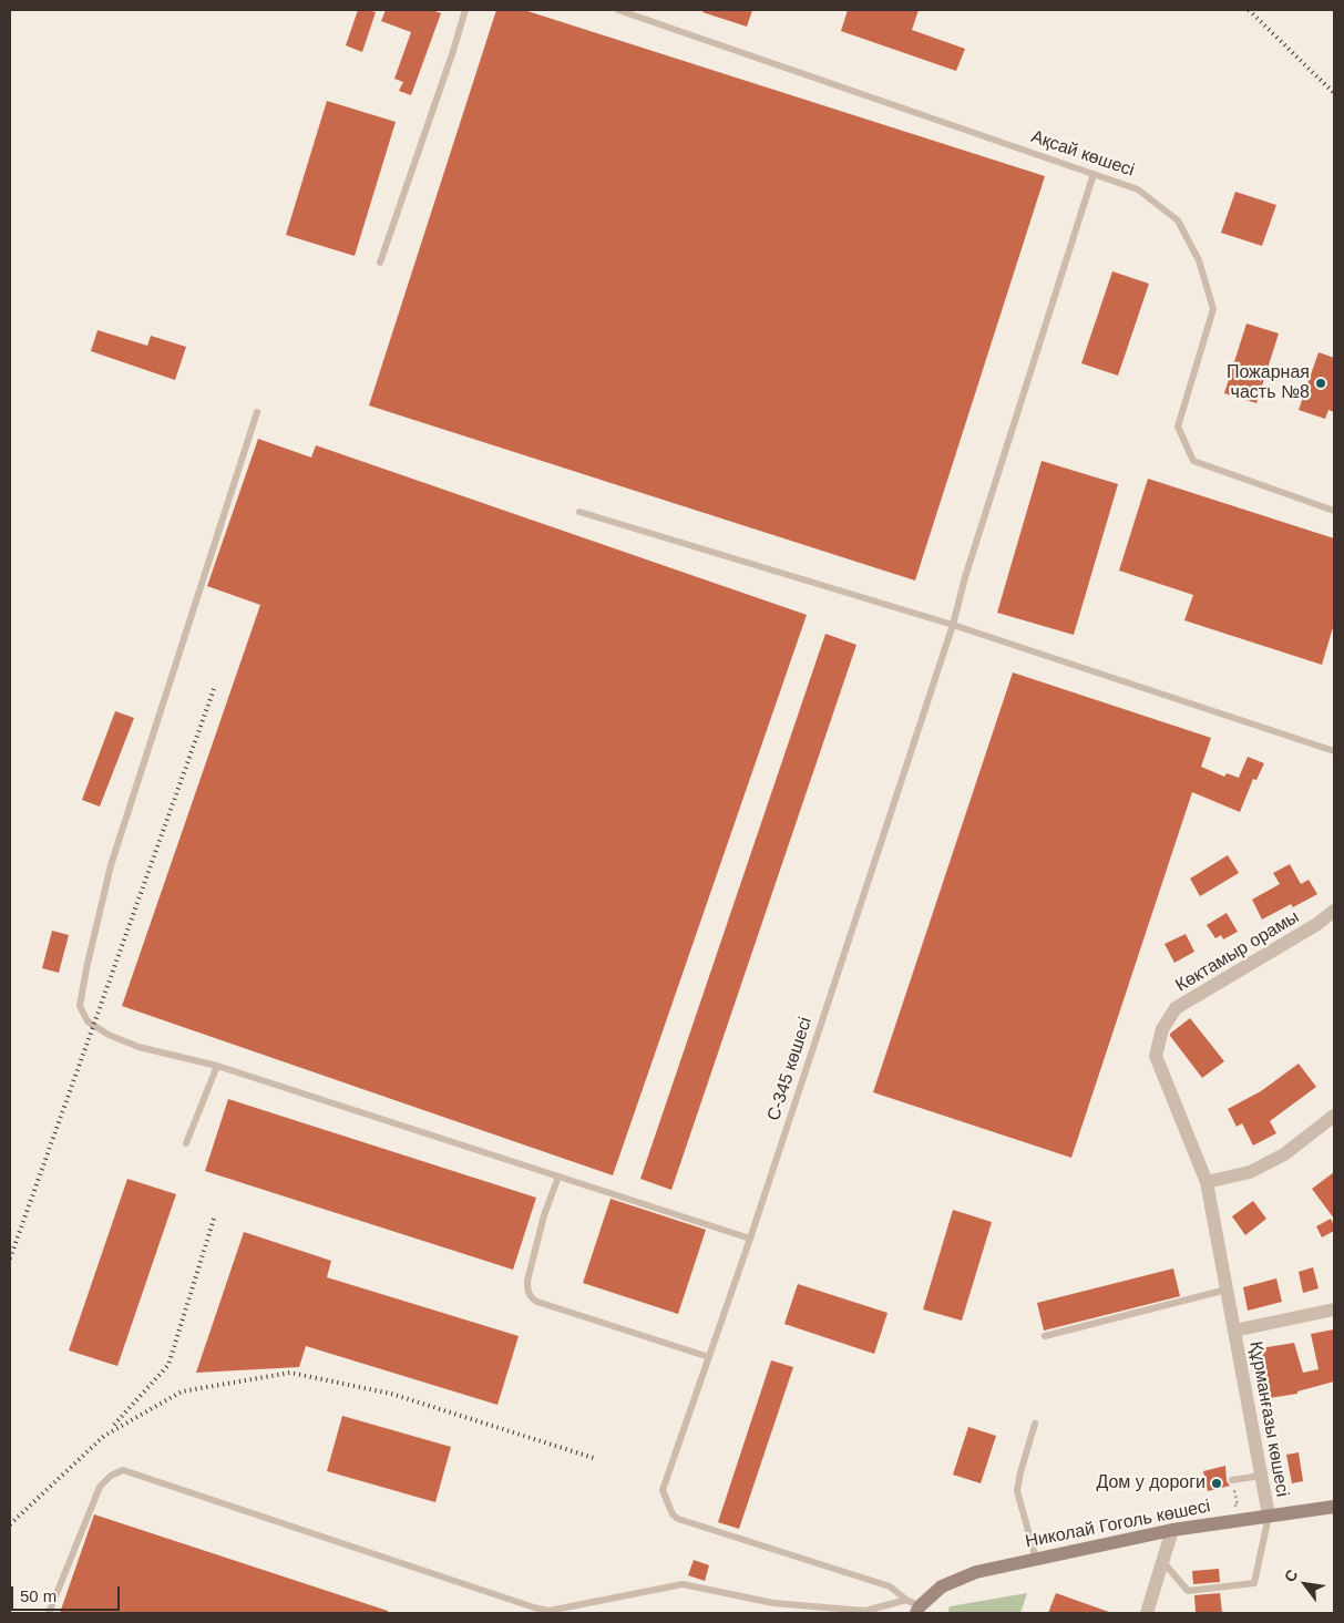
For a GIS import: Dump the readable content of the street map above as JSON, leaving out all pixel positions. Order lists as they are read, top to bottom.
{
  "streets": {
    "main road": ["Николай Гоголь көшесі"],
    "street": ["Көктамыр орамы", "Құрманғазы көшесі"],
    "lane": ["Ақсай көшесі", "С-345 көшесі"]
  },
  "crossings": [
    ["Ақсай көшесі", "С-345 көшесі"],
    ["Көктамыр орамы", "Құрманғазы көшесі"],
    ["Құрманғазы көшесі", "Николай Гоголь көшесі"]
  ],
  "places": ["Пожарная часть №8", "Дом у дороги"],
  "scale_bar": "50 m",
  "north": "top left"
}
